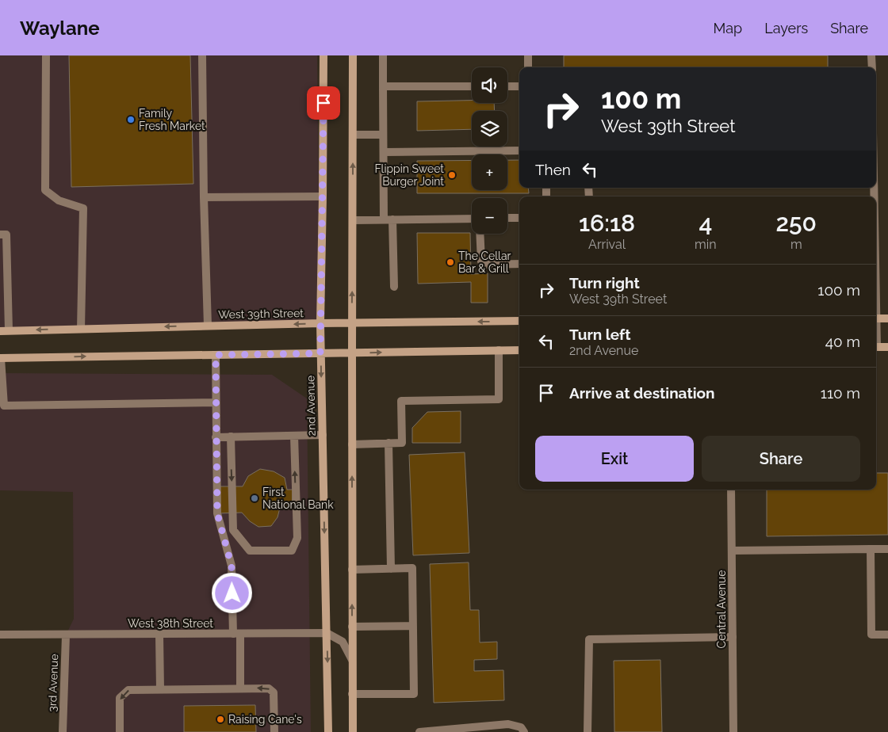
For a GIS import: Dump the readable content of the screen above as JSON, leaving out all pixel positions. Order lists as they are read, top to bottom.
{
  "streets": {
    "main road": ["West 39th Street", "2nd Avenue"],
    "street": ["Central Avenue", "West 38th Street", "3rd Avenue"]
  },
  "crossings": [
    ["West 39th Street", "2nd Avenue"],
    ["2nd Avenue", "West 38th Street"],
    ["West 38th Street", "3rd Avenue"]
  ],
  "places": [
    "Family Fresh Market",
    "Flippin Sweet Burger Joint",
    "The Cellar Bar & Grill",
    "First National Bank",
    "Raising Cane's"
  ],
  "page": {
    "header": "Waylane",
    "nav": ["Map", "Layers", "Share"],
    "map_buttons": ["+", "−"],
    "turn": ["100 m", "West 39th Street"],
    "then": "Then",
    "eta": [
      "16:18",
      "Arrival",
      "4",
      "min",
      "250",
      "m"
    ],
    "list": [
      {
        "name": "Turn right",
        "note": "West 39th Street",
        "value": "100 m"
      },
      {
        "name": "Turn left",
        "note": "2nd Avenue",
        "value": "40 m"
      },
      {
        "name": "Arrive at destination",
        "value": "110 m"
      }
    ],
    "buttons": ["Exit", "Share"]
  }
}
